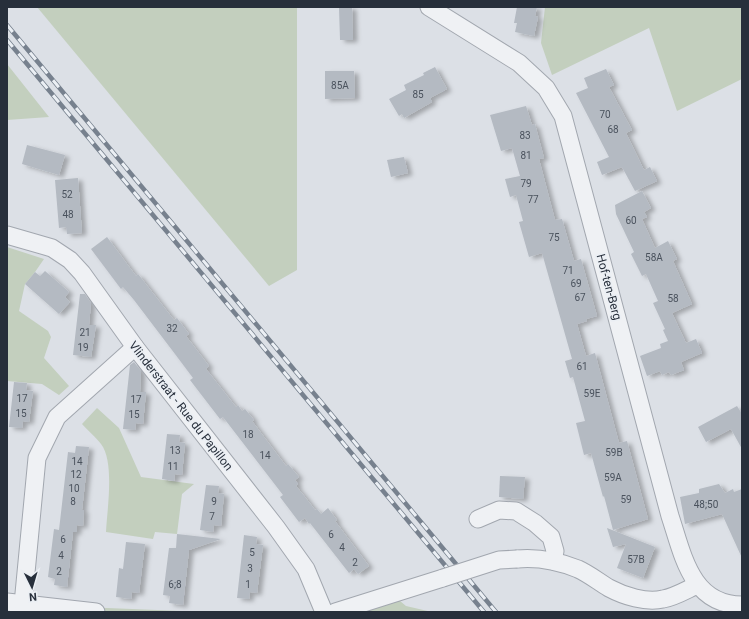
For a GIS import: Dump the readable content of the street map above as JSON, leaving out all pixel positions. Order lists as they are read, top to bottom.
{
  "streets": {
    "street": ["Hof-ten-Berg", "Vlinderstraat - Rue du Papillon"]
  },
  "house_numbers": [
    "85A",
    "85",
    "70",
    "68",
    "83",
    "81",
    "79",
    "52",
    "77",
    "48",
    "60",
    "75",
    "58A",
    "71",
    "69",
    "67",
    "58",
    "32",
    "21",
    "19",
    "61",
    "59E",
    "17",
    "17",
    "15",
    "15",
    "18",
    "13",
    "59B",
    "14",
    "14",
    "11",
    "12",
    "59A",
    "10",
    "59",
    "8",
    "9",
    "48;50",
    "7",
    "6",
    "6",
    "4",
    "5",
    "4",
    "57B",
    "2",
    "3",
    "2",
    "6;8",
    "1"
  ],
  "north": "bottom"
}
